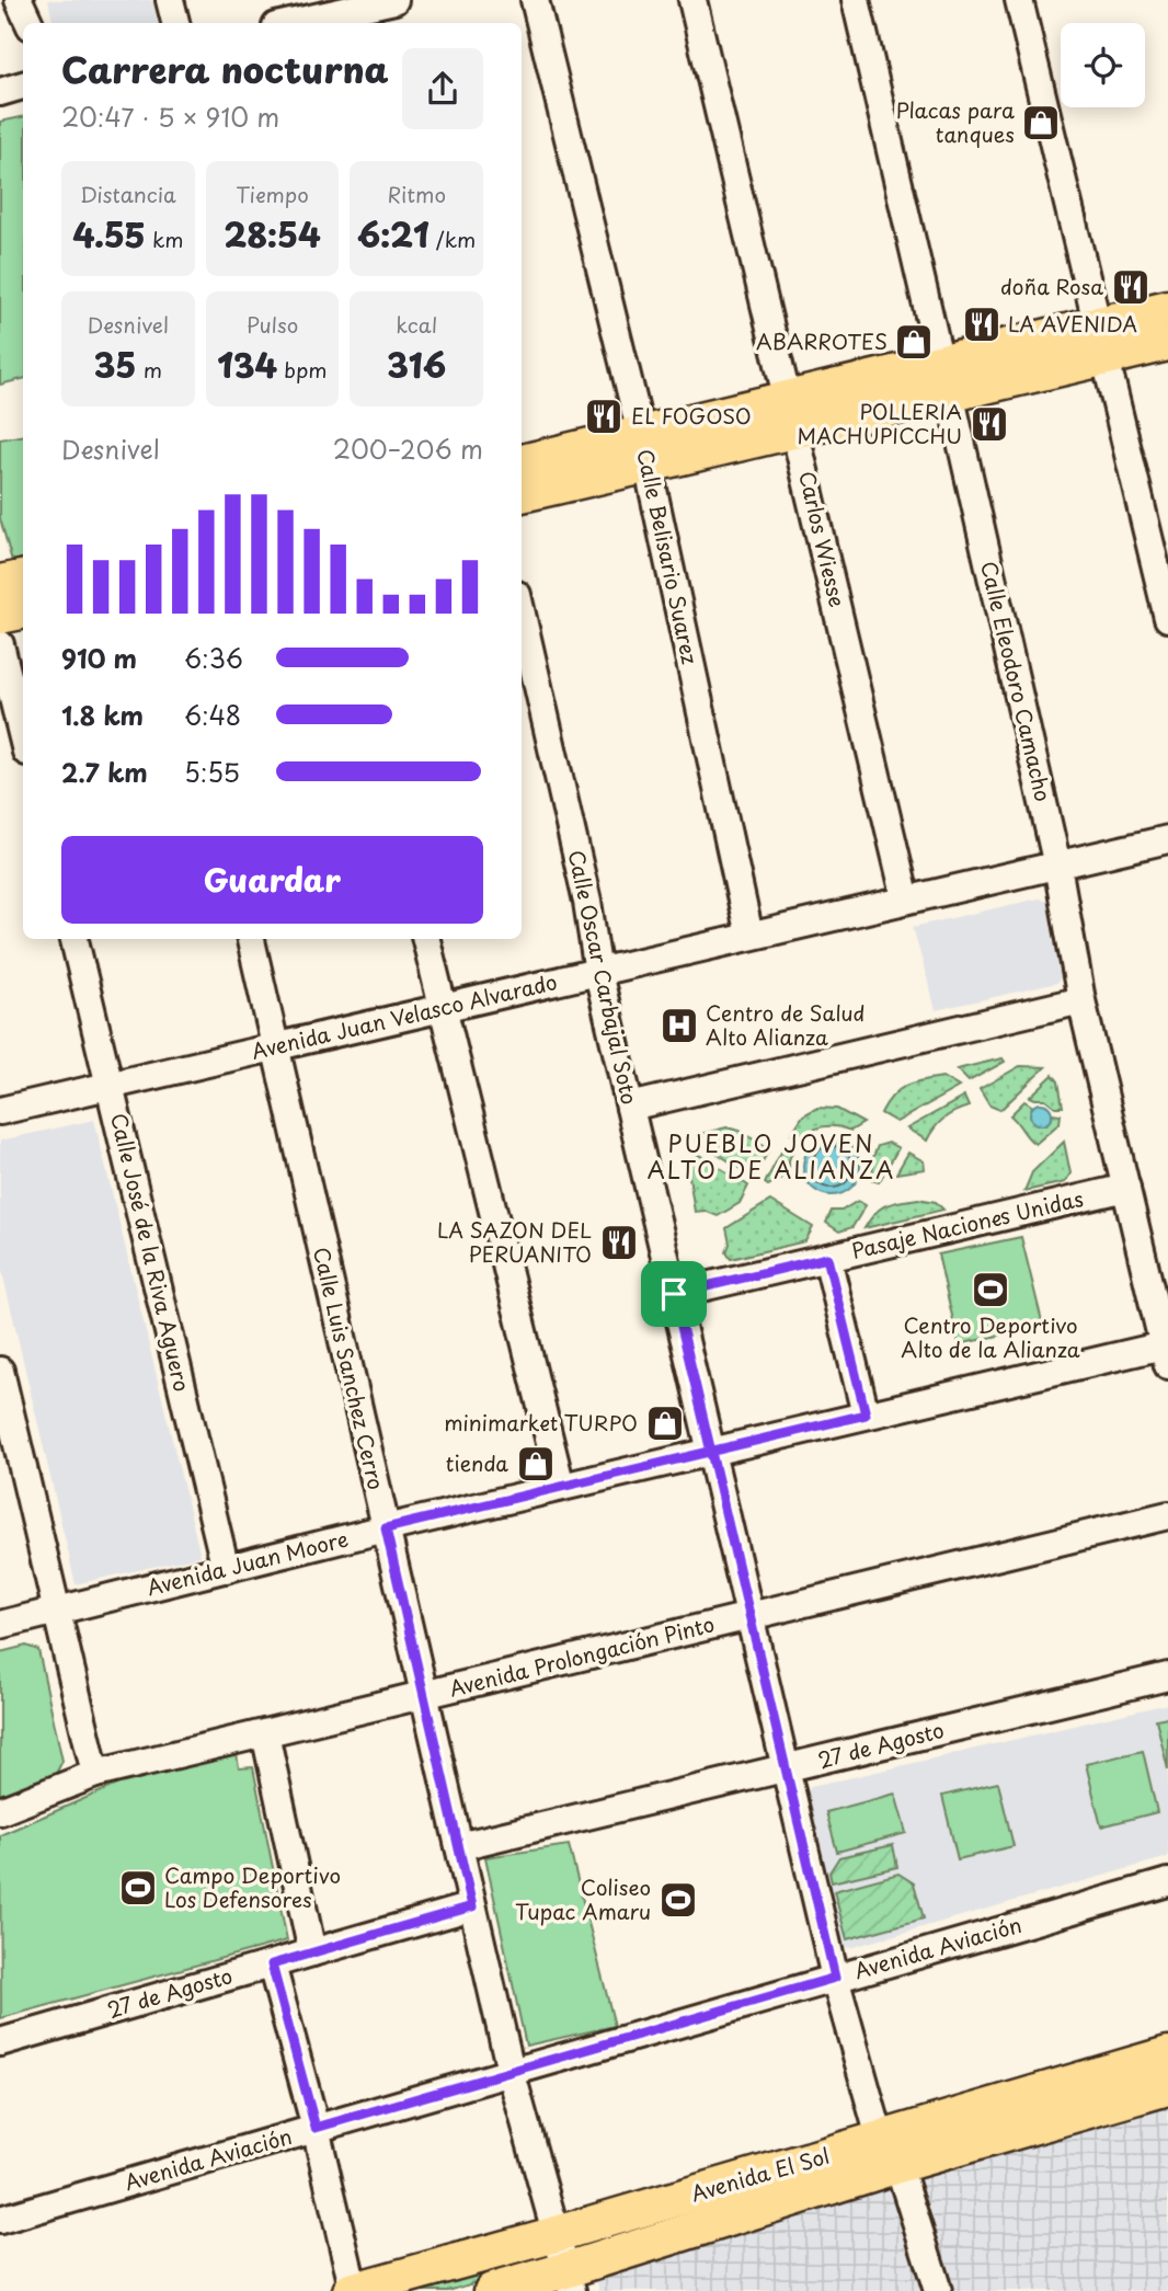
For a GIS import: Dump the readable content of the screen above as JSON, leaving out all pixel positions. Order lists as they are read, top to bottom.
{
  "streets": {
    "main road": ["Avenida El Sol"],
    "street": [
      "Carlos Wiesse",
      "Calle Belisario Suarez",
      "Calle Eleodoro Camacho",
      "Calle Oscar Carbajal Soto",
      "Avenida Juan Velasco Alvarado",
      "Pasaje Naciones Unidas",
      "Calle José de la Riva Aguero",
      "Calle Luis Sanchez Cerro",
      "Avenida Juan Moore",
      "Avenida Prolongación Pinto",
      "27 de Agosto",
      "Avenida Aviación"
    ]
  },
  "crossings": [
    ["Carlos Wiesse", "Avenida Juan Velasco Alvarado"],
    ["Calle Belisario Suarez", "Avenida Juan Velasco Alvarado"],
    ["Calle Eleodoro Camacho", "Avenida Juan Velasco Alvarado"],
    ["Calle Eleodoro Camacho", "Pasaje Naciones Unidas"],
    ["Calle Eleodoro Camacho", "Avenida Juan Moore"],
    ["Calle Oscar Carbajal Soto", "Avenida Juan Velasco Alvarado"],
    ["Calle Oscar Carbajal Soto", "Pasaje Naciones Unidas"],
    ["Calle Oscar Carbajal Soto", "Avenida Juan Moore"],
    ["Calle Oscar Carbajal Soto", "Avenida Prolongación Pinto"],
    ["Calle Oscar Carbajal Soto", "27 de Agosto"],
    ["Calle Oscar Carbajal Soto", "Avenida Aviación"],
    ["Calle Oscar Carbajal Soto", "Avenida El Sol"],
    ["Avenida Juan Velasco Alvarado", "Calle José de la Riva Aguero"],
    ["Avenida Juan Velasco Alvarado", "Calle Luis Sanchez Cerro"],
    ["Calle José de la Riva Aguero", "Avenida Juan Moore"],
    ["Calle Luis Sanchez Cerro", "Avenida Juan Moore"],
    ["Calle Luis Sanchez Cerro", "Avenida Prolongación Pinto"],
    ["Calle Luis Sanchez Cerro", "27 de Agosto"],
    ["Calle Luis Sanchez Cerro", "Avenida Aviación"],
    ["Calle Luis Sanchez Cerro", "Avenida El Sol"]
  ],
  "districts": ["PUEBLO JOVEN ALTO DE ALIANZA"],
  "places": {
    "shop": [
      "Placas para tanques",
      "ABARROTES",
      "minimarket TURPO",
      "tienda"
    ],
    "restaurant": [
      "doña Rosa",
      "LA AVENIDA",
      "EL FOGOSO",
      "POLLERIA MACHUPICCHU",
      "LA SAZON DEL PERUANITO"
    ],
    "hospital": ["Centro de Salud Alto Alianza"],
    "sports": ["Centro Deportivo Alto de la Alianza", "Campo Deportivo Los Defensores", "Coliseo Tupac Amaru"]
  },
  "page": {
    "heading": ["Carrera nocturna", "20:47 · 5 × 910 m"],
    "stats": [
      ["Distancia", "4.55 km"],
      ["Tiempo", "28:54"],
      ["Ritmo", "6:21 /km"],
      ["Desnivel", "35 m"],
      ["Pulso", "134 bpm"],
      ["kcal", "316"]
    ],
    "chart": ["Desnivel", "200–206 m"],
    "list": [
      {
        "name": "910 m",
        "note": "6:36"
      },
      {
        "name": "1.8 km",
        "note": "6:48"
      },
      {
        "name": "2.7 km",
        "note": "5:55"
      }
    ],
    "buttons": "Guardar"
  }
}
